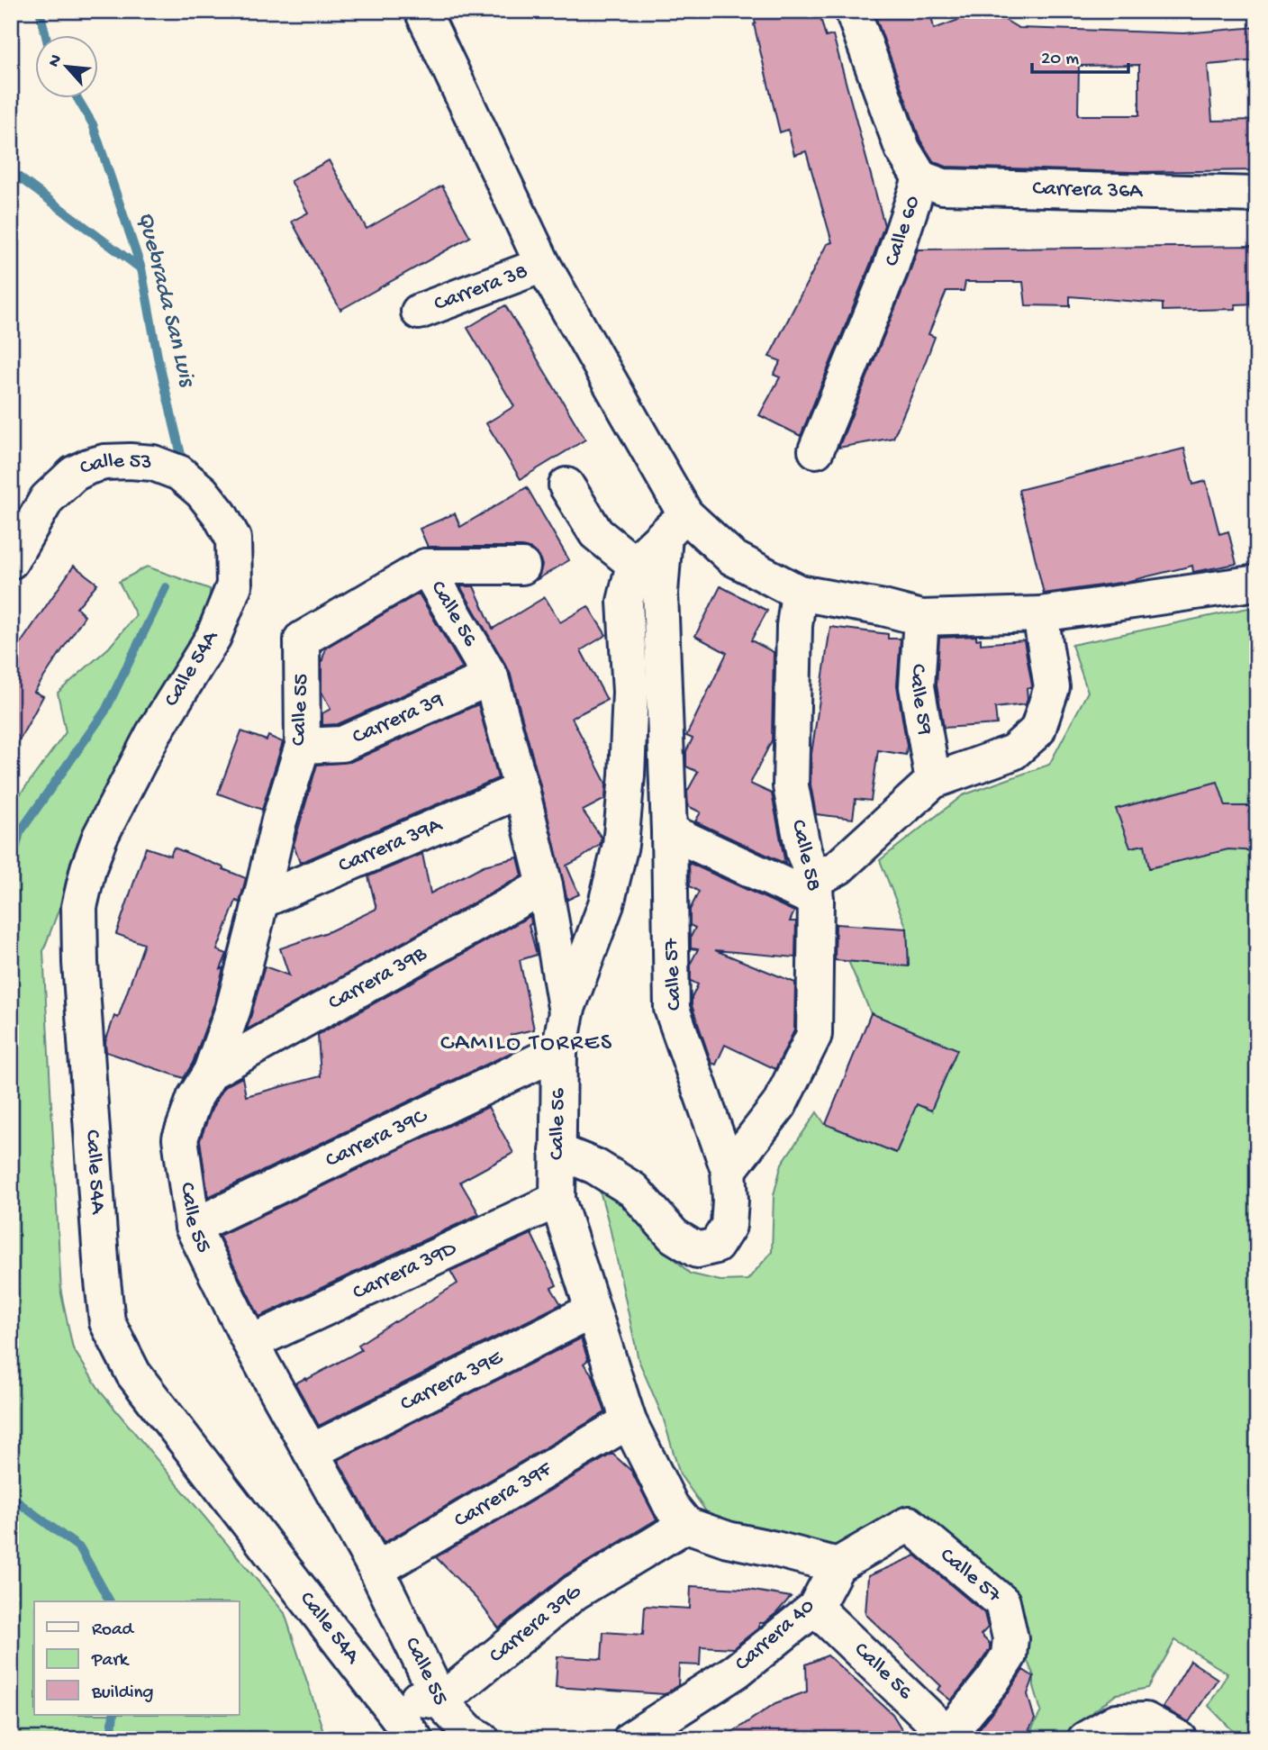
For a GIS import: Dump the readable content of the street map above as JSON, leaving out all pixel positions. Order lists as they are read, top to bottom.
{
  "streets": {
    "street": [
      "Carrera 36A",
      "Calle 60",
      "Carrera 38",
      "Calle 53",
      "Calle 56",
      "Calle 54A",
      "Calle 59",
      "Calle 55",
      "Carrera 39",
      "Carrera 39A",
      "Calle 58",
      "Calle 57",
      "Carrera 39B",
      "Carrera 39C",
      "Carrera 39D",
      "Carrera 39E",
      "Carrera 39F",
      "Carrera 39G",
      "Carrera 40"
    ]
  },
  "crossings": [
    ["Carrera 36A", "Calle 60"],
    ["Calle 53", "Calle 54A"],
    ["Calle 56", "Calle 55"],
    ["Calle 56", "Carrera 39"],
    ["Calle 56", "Carrera 39A"],
    ["Calle 56", "Calle 57"],
    ["Calle 56", "Carrera 39B"],
    ["Calle 56", "Carrera 39C"],
    ["Calle 56", "Carrera 39D"],
    ["Calle 56", "Carrera 39E"],
    ["Calle 56", "Carrera 39F"],
    ["Calle 56", "Carrera 39G"],
    ["Calle 56", "Carrera 40"],
    ["Calle 55", "Carrera 39"],
    ["Calle 55", "Carrera 39A"],
    ["Calle 55", "Carrera 39B"],
    ["Calle 55", "Carrera 39C"],
    ["Calle 55", "Carrera 39D"],
    ["Calle 55", "Carrera 39E"],
    ["Calle 55", "Carrera 39F"],
    ["Calle 55", "Carrera 39G"],
    ["Calle 58", "Calle 57"],
    ["Calle 57", "Carrera 40"]
  ],
  "districts": ["CAMILO TORRES"],
  "water": ["Quebrada San Luis"],
  "legend": ["Road", "Park", "Building"],
  "scale_bar": "20 m",
  "north": "top left"
}
